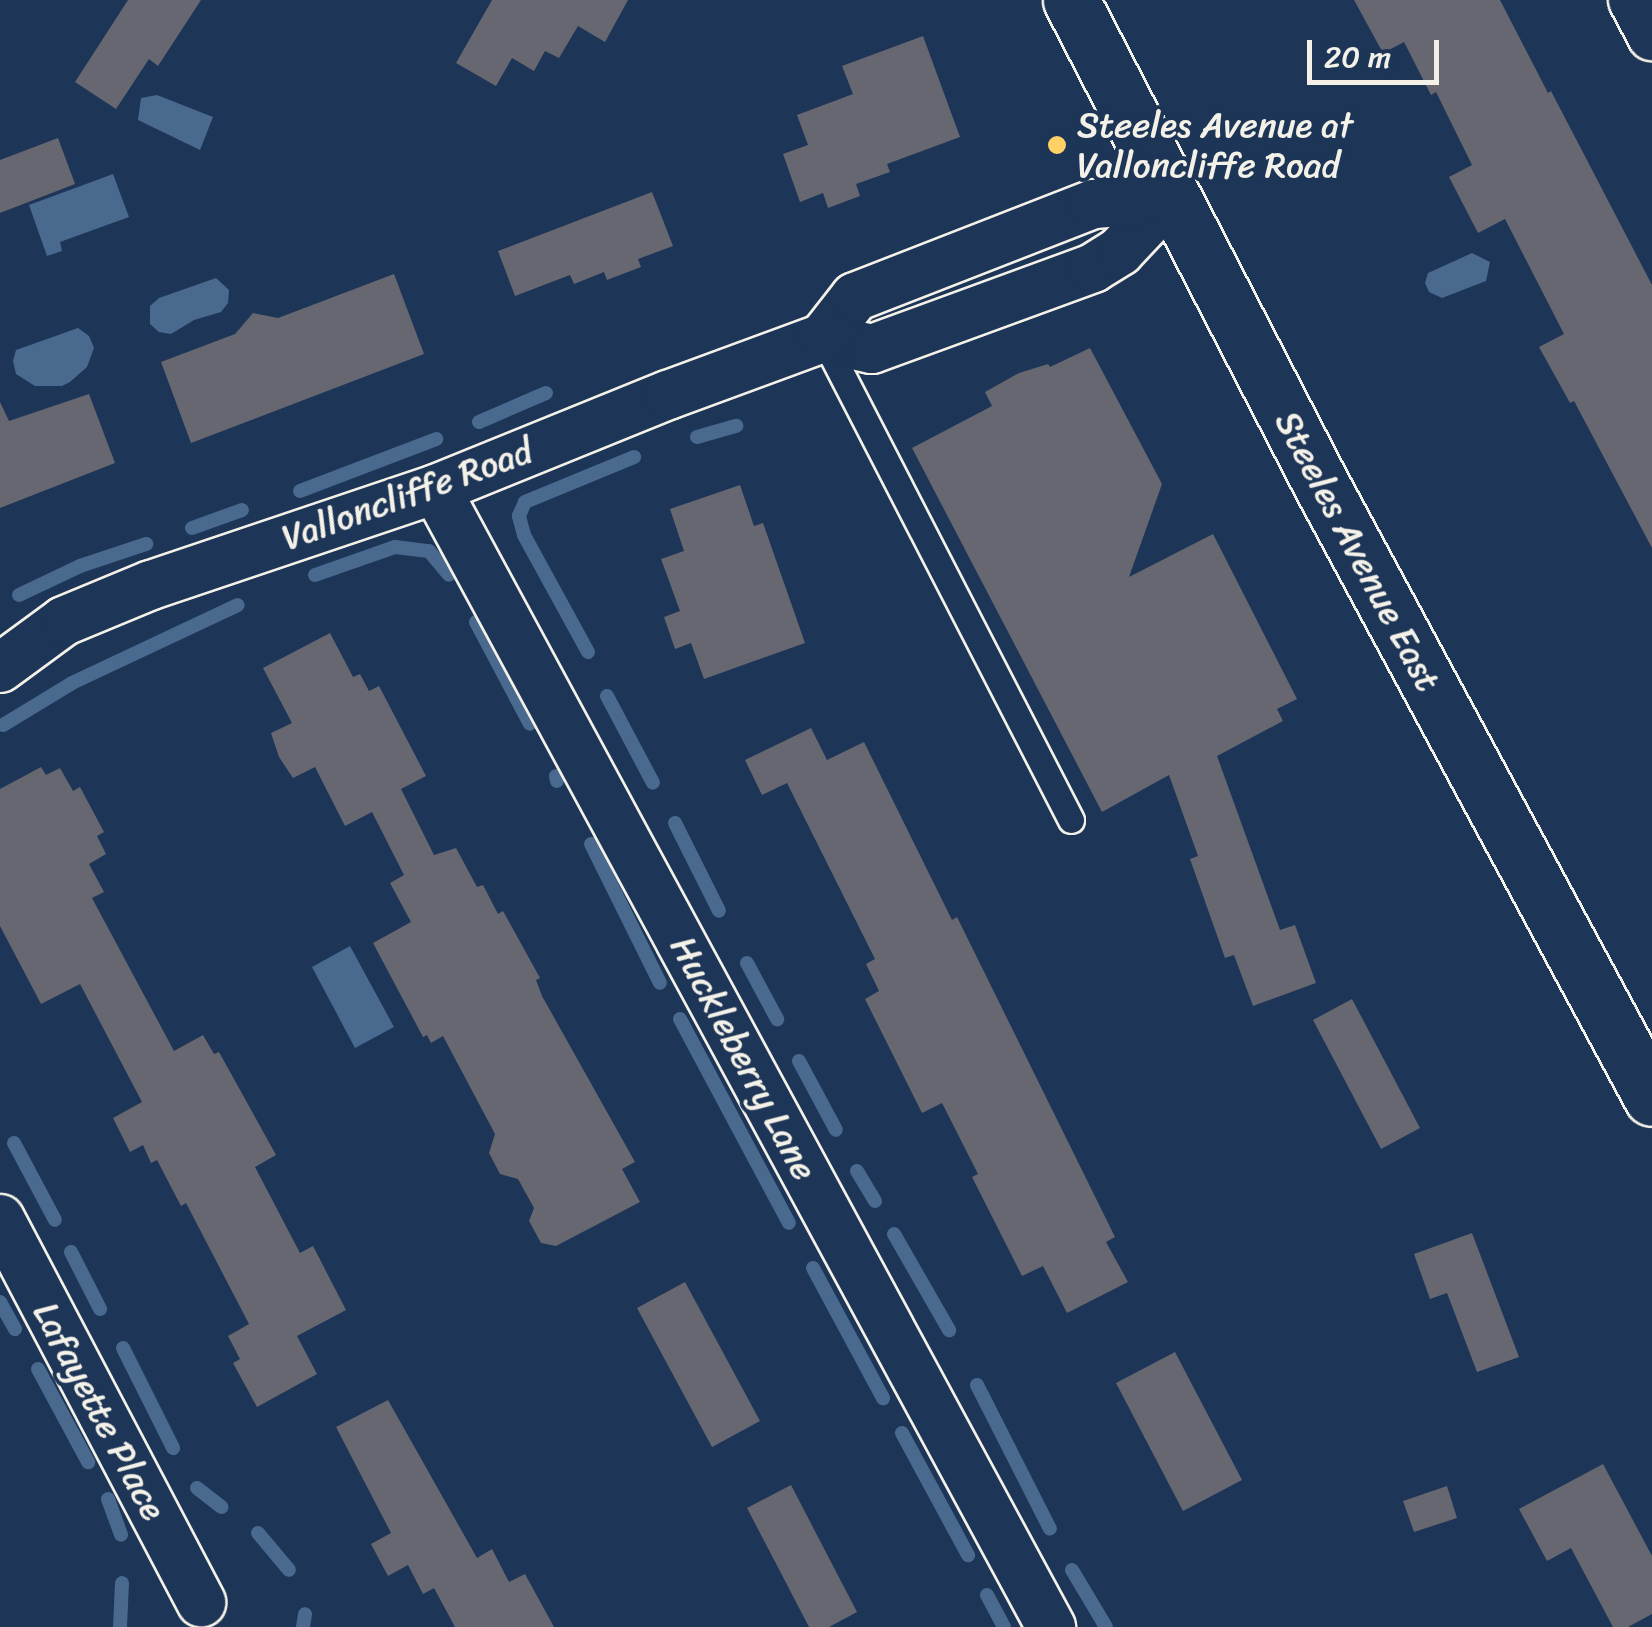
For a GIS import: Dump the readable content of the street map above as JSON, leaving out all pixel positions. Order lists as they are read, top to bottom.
{
  "streets": {
    "main road": ["Steeles Avenue East"],
    "street": ["Valloncliffe Road", "Huckleberry Lane", "Lafayette Place"]
  },
  "crossings": [
    ["Valloncliffe Road", "Huckleberry Lane"]
  ],
  "places": ["Steeles Avenue at Valloncliffe Road"],
  "scale_bar": "20 m"
}
